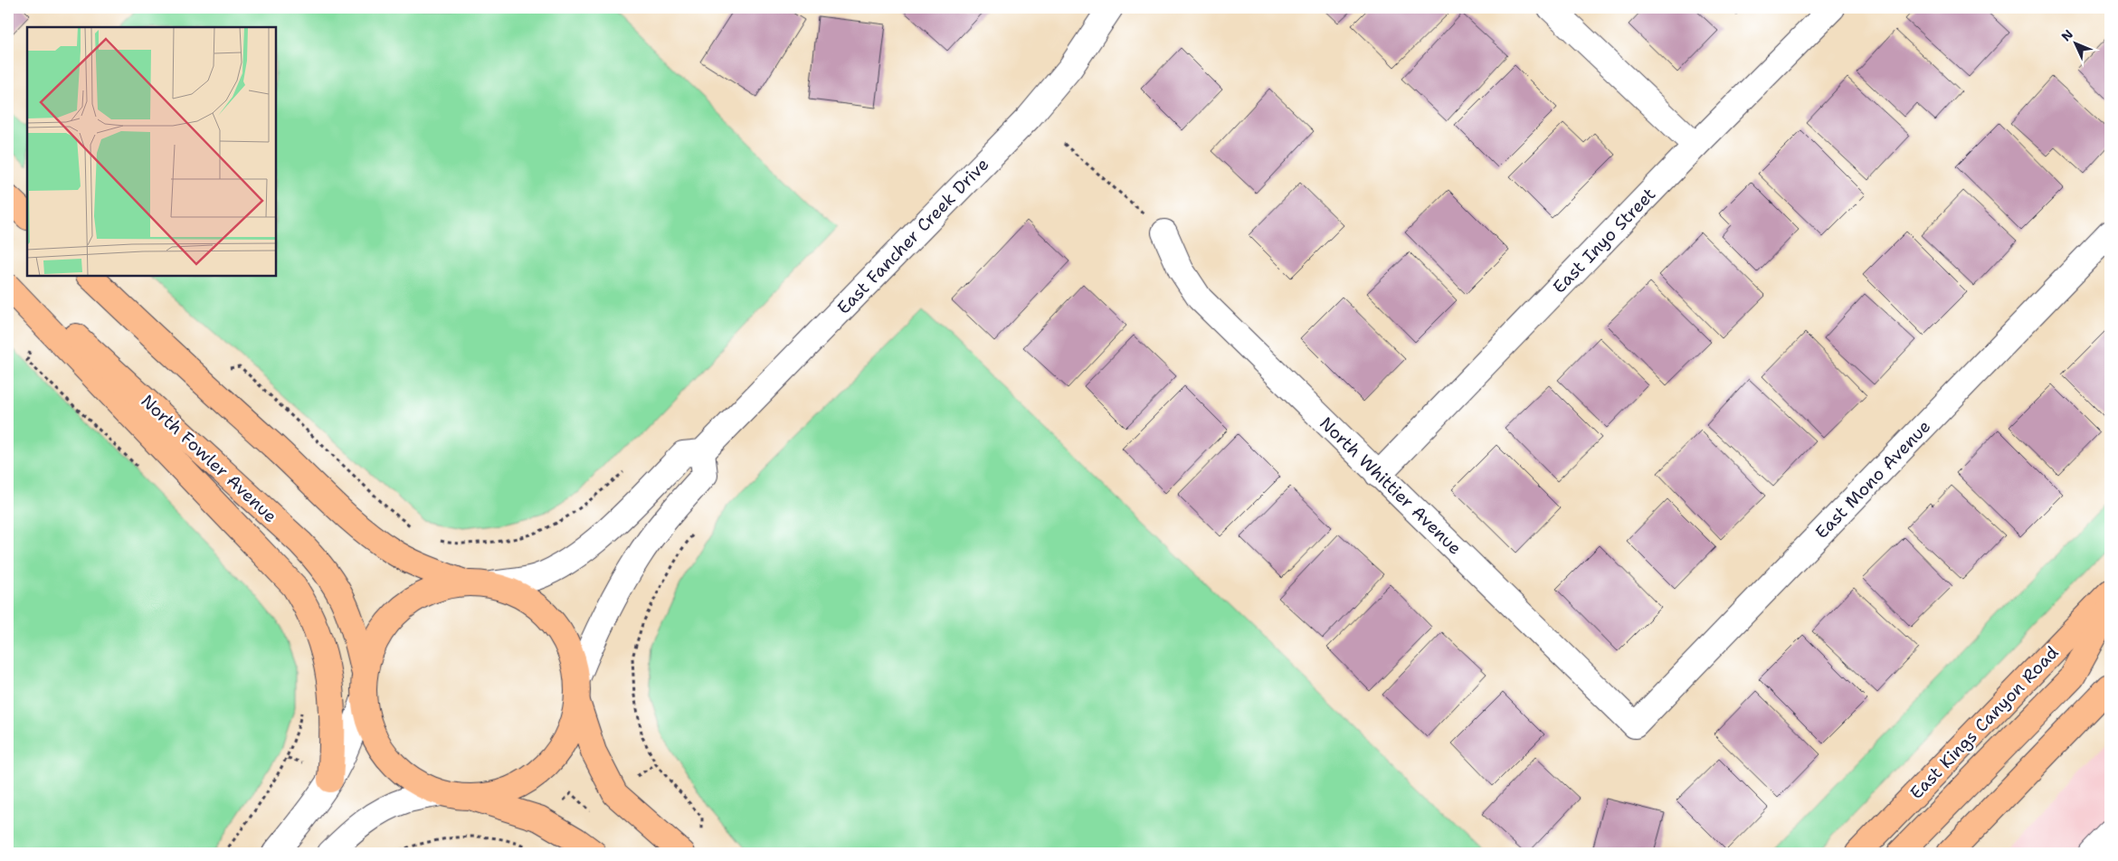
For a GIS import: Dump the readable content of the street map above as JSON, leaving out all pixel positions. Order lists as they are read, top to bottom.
{
  "streets": {
    "main road": ["North Fowler Avenue", "East Kings Canyon Road"],
    "street": [
      "East Fancher Creek Drive",
      "East Inyo Street",
      "East Mono Avenue",
      "North Whittier Avenue"
    ]
  },
  "crossings": [
    ["East Inyo Street", "North Whittier Avenue"],
    ["East Mono Avenue", "North Whittier Avenue"]
  ],
  "north": "top left"
}
